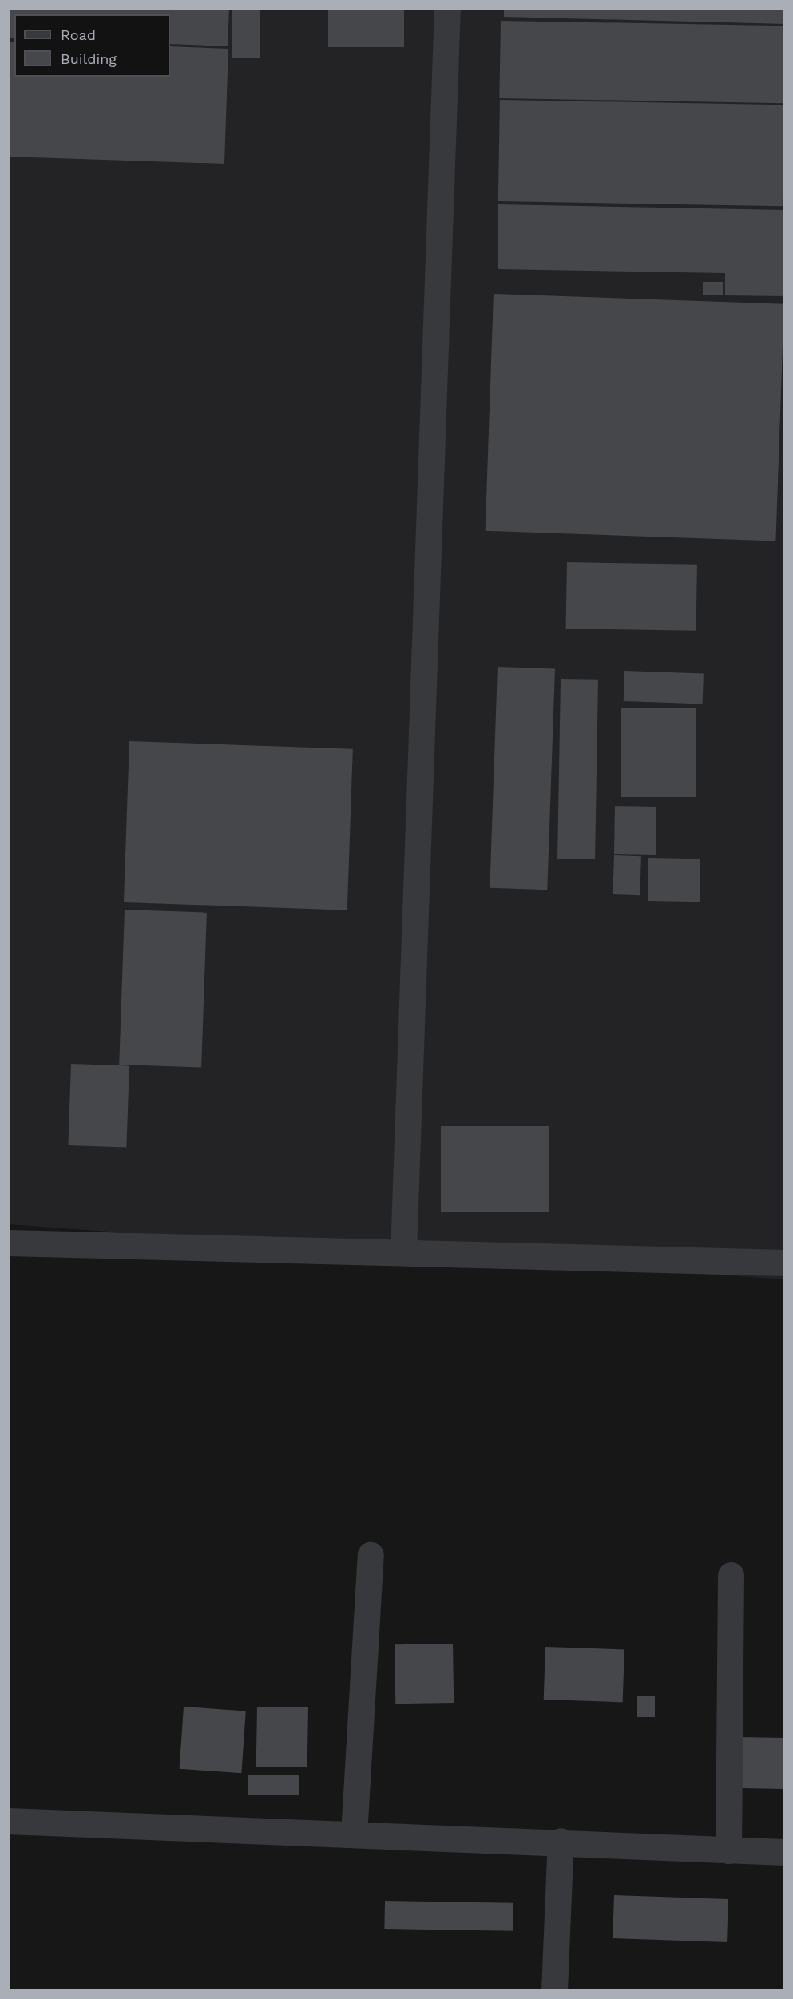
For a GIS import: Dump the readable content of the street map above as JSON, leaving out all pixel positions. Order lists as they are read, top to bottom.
{
  "legend": ["Road", "Building"]
}
